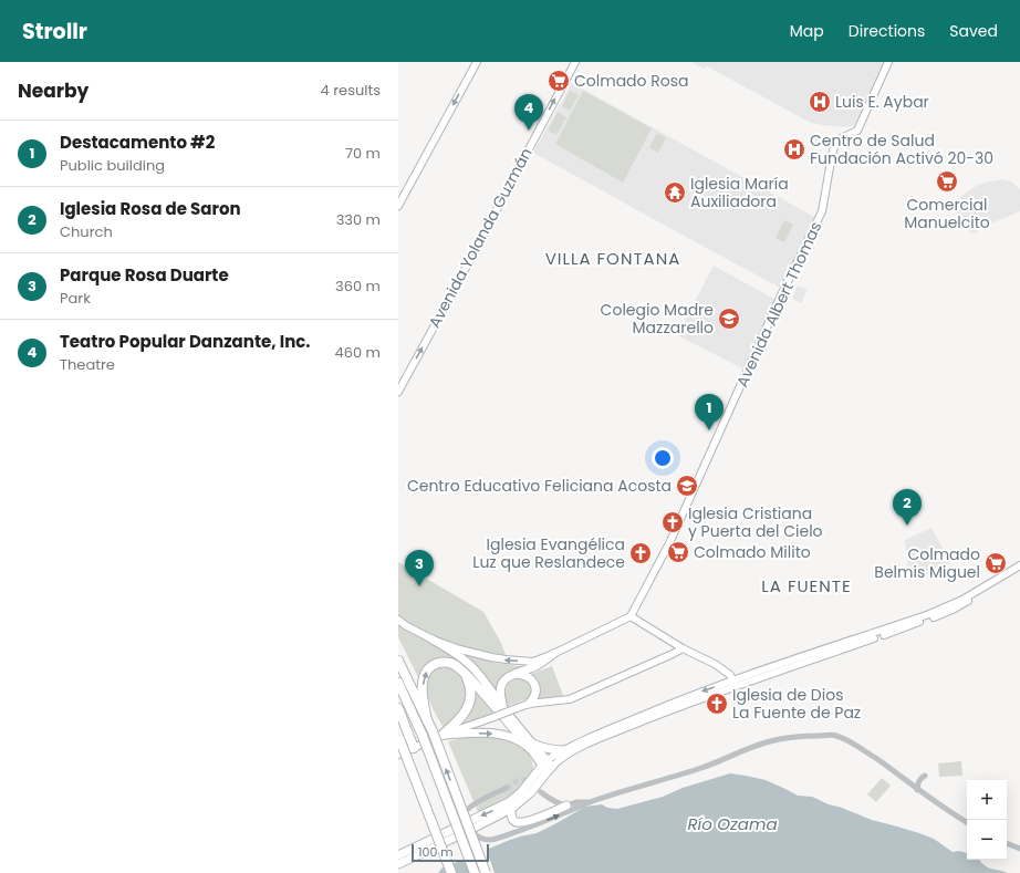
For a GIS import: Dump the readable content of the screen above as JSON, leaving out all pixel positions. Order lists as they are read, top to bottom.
{
  "streets": {
    "main road": ["Avenida Yolanda Guzmán", "Avenida Albert Thomas"]
  },
  "one_way": ["Avenida Yolanda Guzmán"],
  "districts": ["VILLA FONTANA", "LA FUENTE"],
  "water": ["Río Ozama"],
  "places": {
    "supermarket": [
      "Colmado Rosa",
      "Comercial Manuelcito",
      "Colmado Milito",
      "Colmado Belmis Miguel"
    ],
    "hospital": ["Luis E. Aybar", "Centro de Salud Fundación Activó 20-30"],
    "temple": ["Iglesia María Auxiliadora"],
    "school or university": ["Colegio Madre Mazzarello", "Centro Educativo Feliciana Acosta"],
    "church": ["Iglesia Cristiana y Puerta del Cielo", "Iglesia Evangélica Luz que Reslandece", "Iglesia de Dios La Fuente de Paz"]
  },
  "scale_bar": "100 m",
  "page": {
    "header": "Strollr",
    "nav": ["Map", "Directions", "Saved"],
    "heading": ["Nearby", "4 results"],
    "pins": [
      "4",
      "1",
      "2",
      "3"
    ],
    "list": [
      {
        "mark": "1",
        "name": "Destacamento #2",
        "note": "Public building",
        "value": "70 m"
      },
      {
        "mark": "2",
        "name": "Iglesia Rosa de Saron",
        "note": "Church",
        "value": "330 m"
      },
      {
        "mark": "3",
        "name": "Parque Rosa Duarte",
        "note": "Park",
        "value": "360 m"
      },
      {
        "mark": "4",
        "name": "Teatro Popular Danzante, Inc.",
        "note": "Theatre",
        "value": "460 m"
      }
    ],
    "map_buttons": ["+", "−"],
    "scale": "100 m"
  }
}
